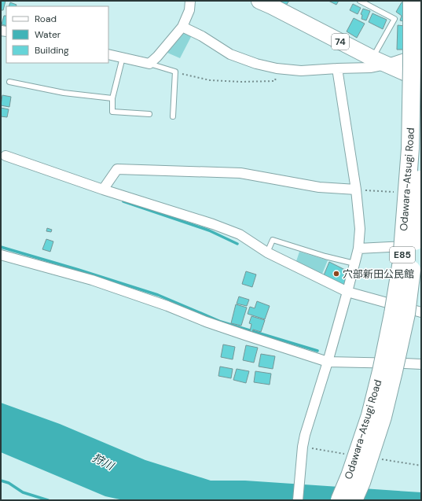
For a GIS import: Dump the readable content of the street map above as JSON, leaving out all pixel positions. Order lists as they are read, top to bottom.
{
  "streets": {
    "highway": ["Odawara-Atsugi Road", "E85"],
    "main road": ["74"]
  },
  "water": ["狩川"],
  "places": ["穴部新田公民館"],
  "legend": ["Road", "Water", "Building"]
}
